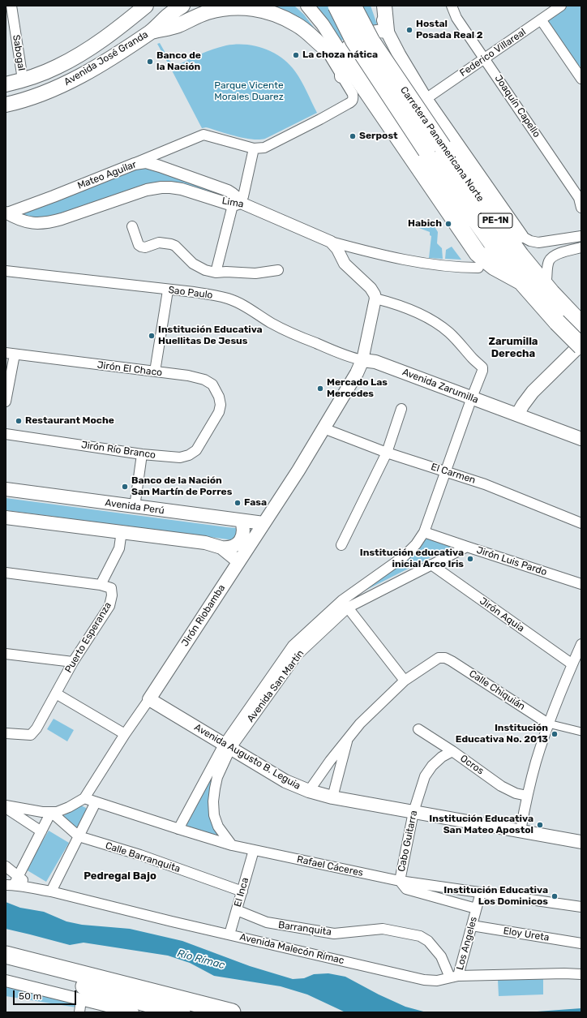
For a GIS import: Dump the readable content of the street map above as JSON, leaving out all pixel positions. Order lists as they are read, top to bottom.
{
  "streets": {
    "highway": ["Carretera Panamericana Norte", "PE-1N"],
    "main road": [
      "Avenida José Granda",
      "Avenida Zarumilla",
      "Avenida Perú",
      "Jirón Riobamba",
      "Avenida Augusto B. Leguia"
    ],
    "street": [
      "Sabogal",
      "Federico Villareal",
      "Joaquín Capello",
      "Mateo Aguilar",
      "Lima",
      "Sao Paulo",
      "Jirón El Chaco",
      "Jirón Río Branco",
      "El Carmen",
      "Jirón Luis Pardo",
      "Jirón Aquia",
      "Puerto Esperanza",
      "Avenida San Martín",
      "Calle Chiquián",
      "Ocros",
      "Cabo Guitarra",
      "Calle Barranquita",
      "Rafael Cáceres",
      "El Inca",
      "Barranquita",
      "Eloy Ureta",
      "Los Angeles",
      "Avenida Malecón Rímac"
    ]
  },
  "crossings": [
    ["Sabogal", "Avenida José Granda"],
    ["Federico Villareal", "Joaquín Capello"],
    ["Carretera Panamericana Norte", "PE-1N"],
    ["Mateo Aguilar", "Lima"],
    ["Sao Paulo", "Avenida Zarumilla"],
    ["Sao Paulo", "Jirón Riobamba"],
    ["Jirón El Chaco", "Jirón Río Branco"],
    ["Avenida Zarumilla", "Jirón Riobamba"],
    ["Avenida Zarumilla", "Avenida San Martín"],
    ["El Carmen", "Jirón Riobamba"],
    ["El Carmen", "Avenida San Martín"],
    ["Avenida Perú", "Jirón Riobamba"],
    ["Jirón Luis Pardo", "Avenida San Martín"],
    ["Jirón Aquia", "Avenida San Martín"],
    ["Jirón Riobamba", "Avenida Augusto B. Leguia"],
    ["Jirón Riobamba", "Calle Barranquita"],
    ["Jirón Riobamba", "Rafael Cáceres"],
    ["Avenida San Martín", "Avenida Augusto B. Leguia"],
    ["Avenida San Martín", "Rafael Cáceres"],
    ["Avenida Augusto B. Leguia", "Cabo Guitarra"],
    ["Ocros", "Cabo Guitarra"],
    ["Cabo Guitarra", "Rafael Cáceres"],
    ["Cabo Guitarra", "Los Angeles"],
    ["Calle Barranquita", "El Inca"],
    ["Rafael Cáceres", "El Inca"],
    ["Rafael Cáceres", "Los Angeles"],
    ["El Inca", "Barranquita"],
    ["El Inca", "Avenida Malecón Rímac"],
    ["Barranquita", "Los Angeles"],
    ["Barranquita", "Avenida Malecón Rímac"],
    ["Eloy Ureta", "Los Angeles"],
    ["Los Angeles", "Avenida Malecón Rímac"]
  ],
  "districts": ["Zarumilla Derecha", "Pedregal Bajo"],
  "water": ["Río Rímac"],
  "parks": ["Parque Vicente Morales Duarez"],
  "places": [
    "Hostal Posada Real 2",
    "La choza nática",
    "Banco de la Nación",
    "Serpost",
    "Habich",
    "Institución Educativa Huellitas De Jesus",
    "Mercado Las Mercedes",
    "Restaurant Moche",
    "Banco de la Nación San Martín de Porres",
    "Fasa",
    "Institución educativa inicial Arco Iris",
    "Institución Educativa No. 2013",
    "Institución Educativa San Mateo Apostol",
    "Institución Educativa Los Dominicos"
  ],
  "scale_bar": "50 m"
}
